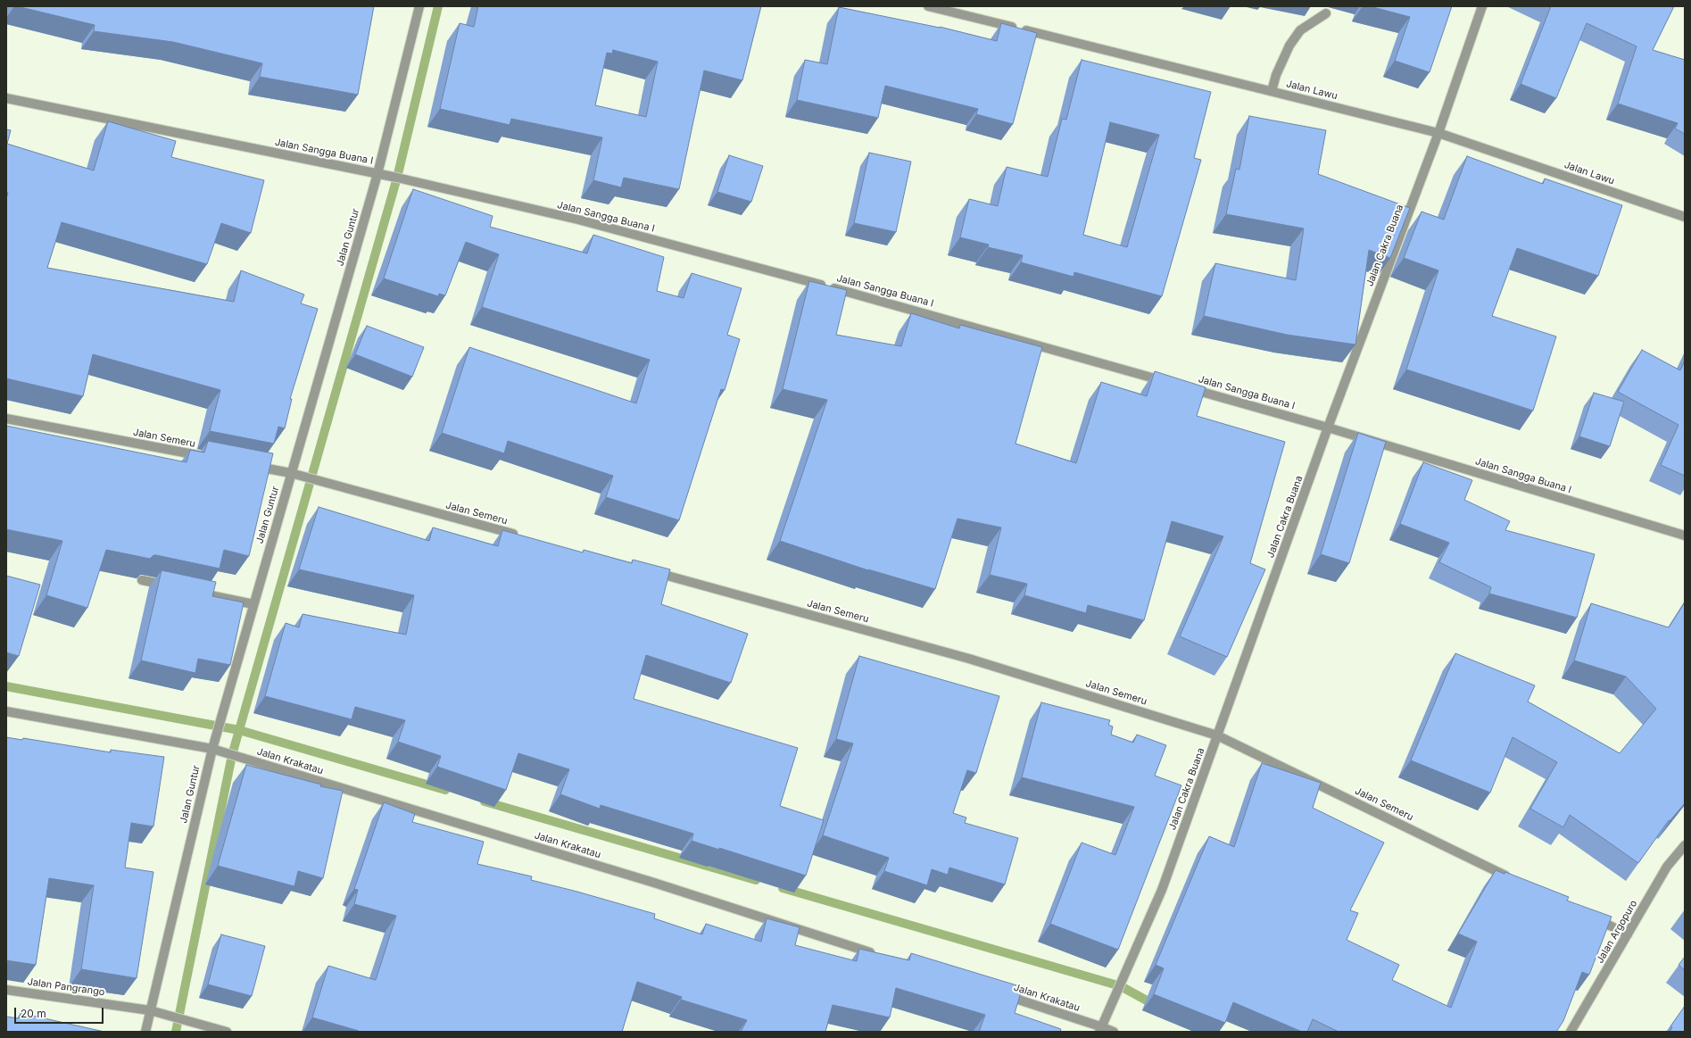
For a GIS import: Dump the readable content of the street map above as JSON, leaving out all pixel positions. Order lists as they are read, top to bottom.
{
  "streets": {
    "street": [
      "Jalan Lawu",
      "Jalan Sangga Buana I",
      "Jalan Guntur",
      "Jalan Cakra Buana",
      "Jalan Semeru",
      "Jalan Krakatau",
      "Jalan Argopuro",
      "Jalan Pangrango"
    ]
  },
  "crossings": [
    ["Jalan Lawu", "Jalan Cakra Buana"],
    ["Jalan Sangga Buana I", "Jalan Guntur"],
    ["Jalan Sangga Buana I", "Jalan Cakra Buana"],
    ["Jalan Guntur", "Jalan Semeru"],
    ["Jalan Guntur", "Jalan Krakatau"],
    ["Jalan Guntur", "Jalan Pangrango"],
    ["Jalan Cakra Buana", "Jalan Semeru"],
    ["Jalan Cakra Buana", "Jalan Krakatau"]
  ],
  "scale_bar": "20 m"
}
